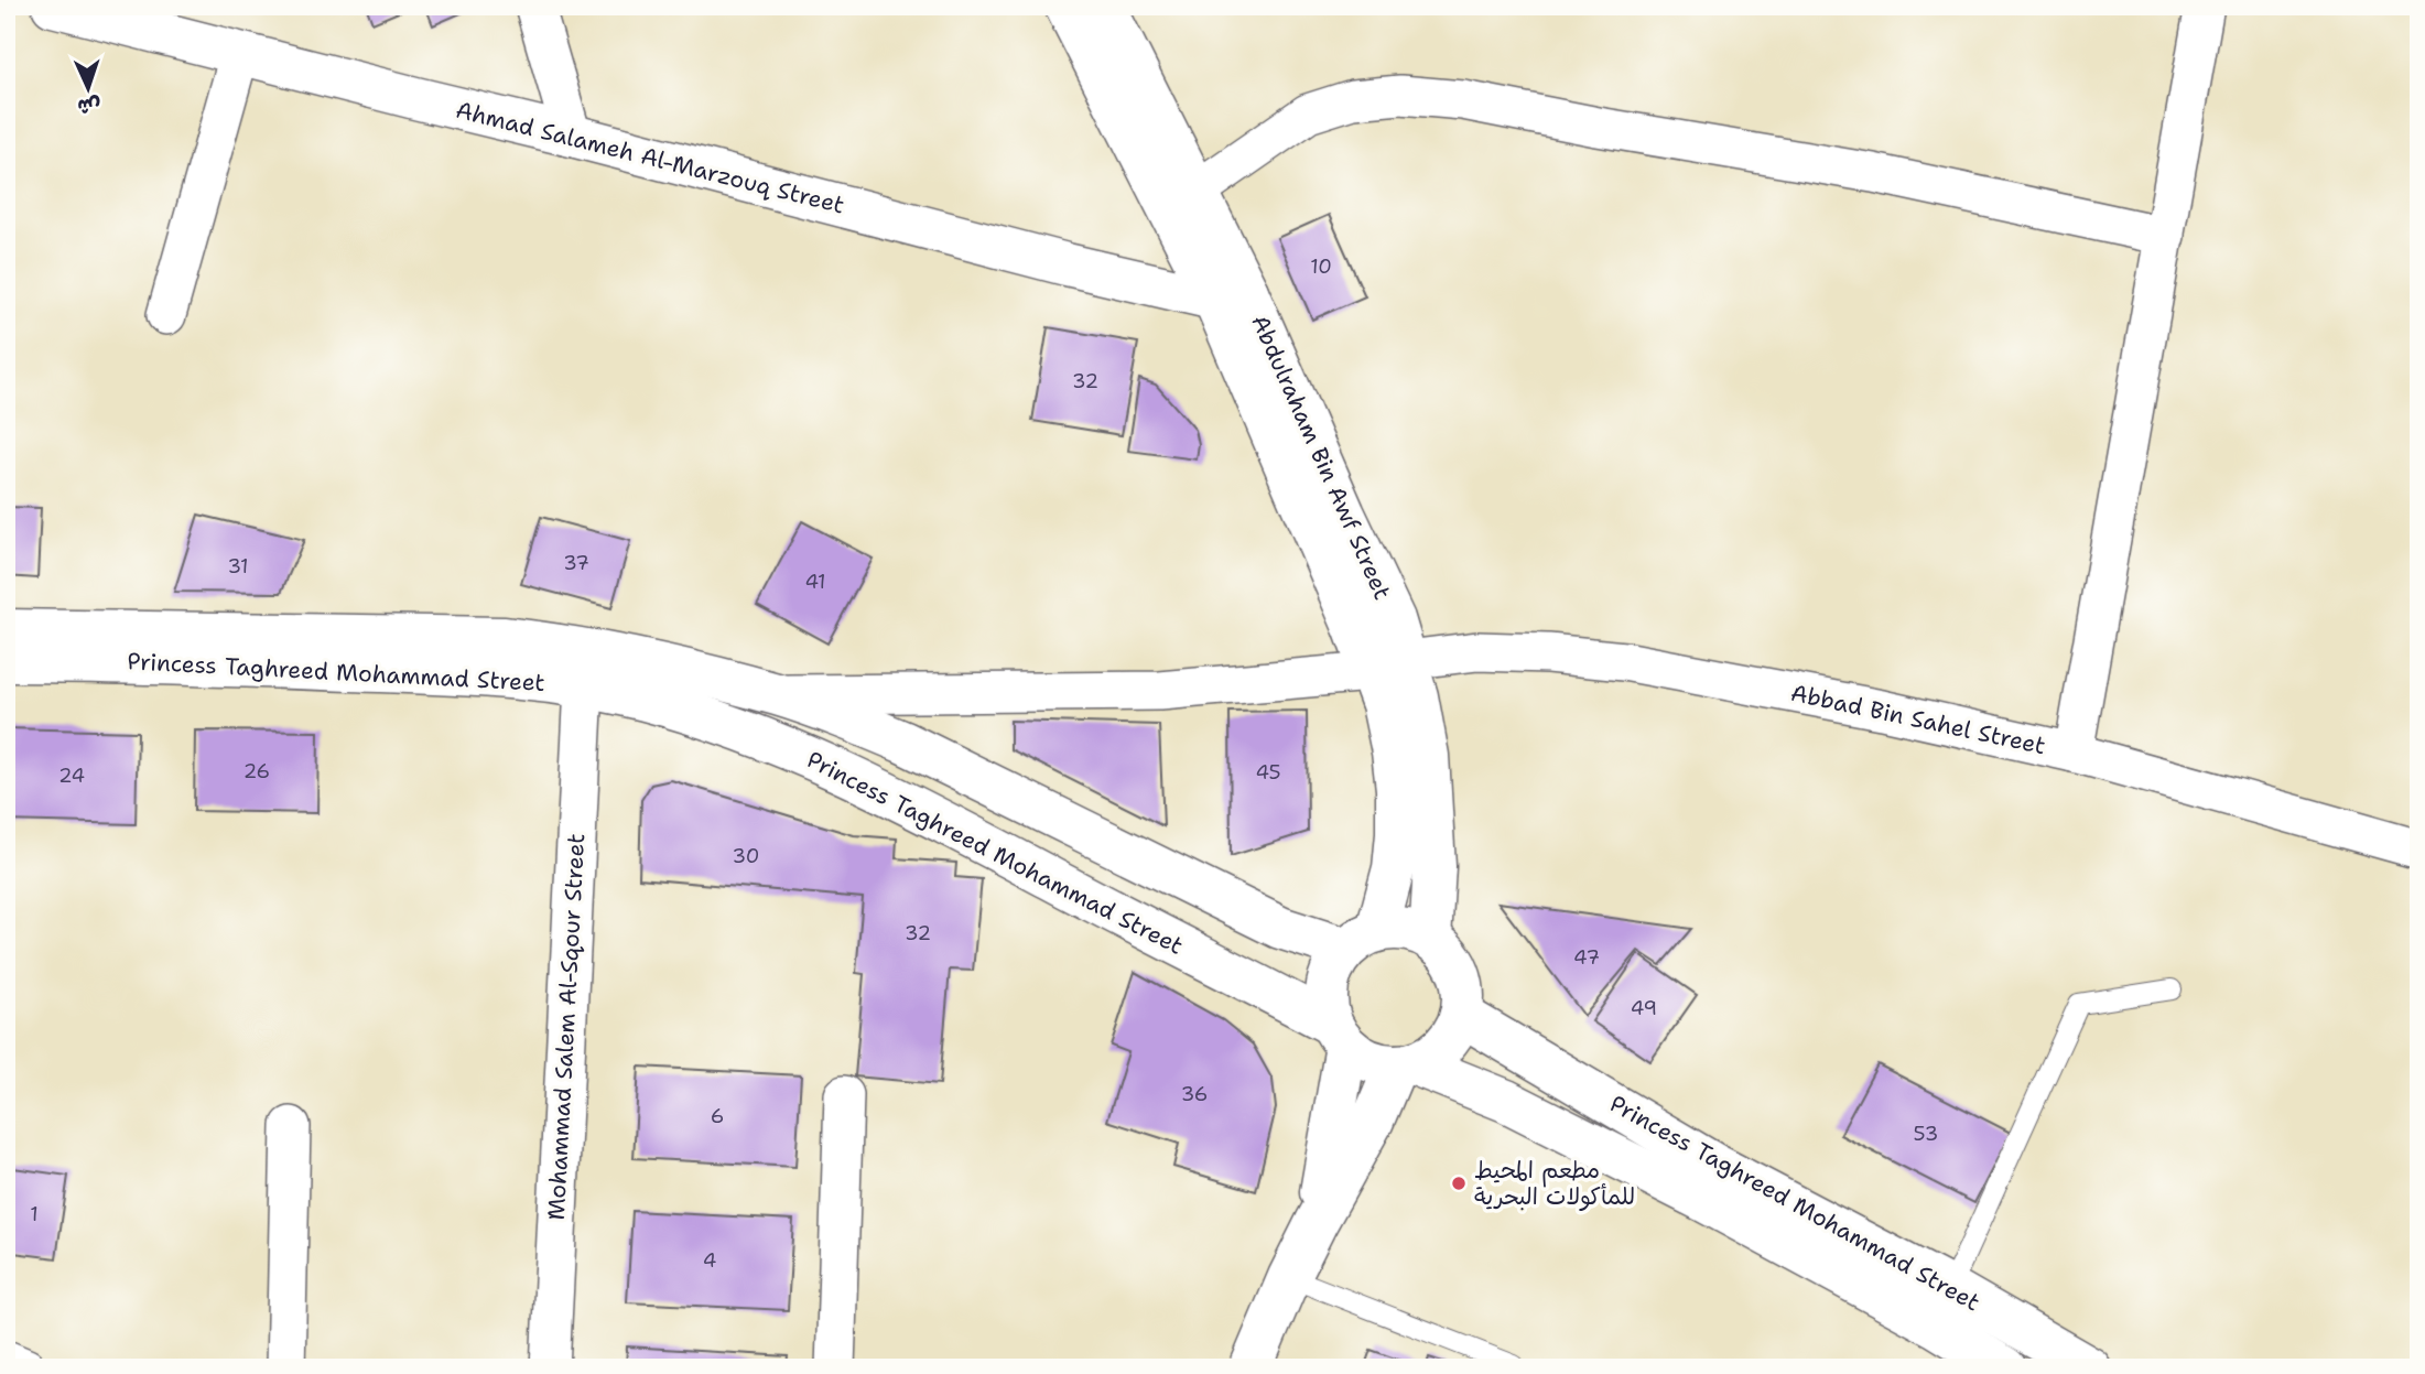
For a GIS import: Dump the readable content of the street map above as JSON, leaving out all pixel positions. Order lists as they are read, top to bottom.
{
  "streets": {
    "street": [
      "Ahmad Salameh Al-Marzouq Street",
      "Abdulraham Bin Awf Street",
      "Princess Taghreed Mohammad Street",
      "Abbad Bin Sahel Street",
      "Mohammad Salem Al-Sqour Street"
    ]
  },
  "crossings": [
    ["Ahmad Salameh Al-Marzouq Street", "Abdulraham Bin Awf Street"],
    ["Abdulraham Bin Awf Street", "Princess Taghreed Mohammad Street"],
    ["Abdulraham Bin Awf Street", "Abbad Bin Sahel Street"],
    ["Princess Taghreed Mohammad Street", "Abbad Bin Sahel Street"],
    ["Princess Taghreed Mohammad Street", "Mohammad Salem Al-Sqour Street"]
  ],
  "places": ["مطعم المحيط للمأكولات البحرية"],
  "house_numbers": [
    "10",
    "32",
    "37",
    "31",
    "41",
    "26",
    "45",
    "24",
    "30",
    "32",
    "47",
    "49",
    "36",
    "6",
    "53",
    "1",
    "4"
  ],
  "north": "bottom"
}
